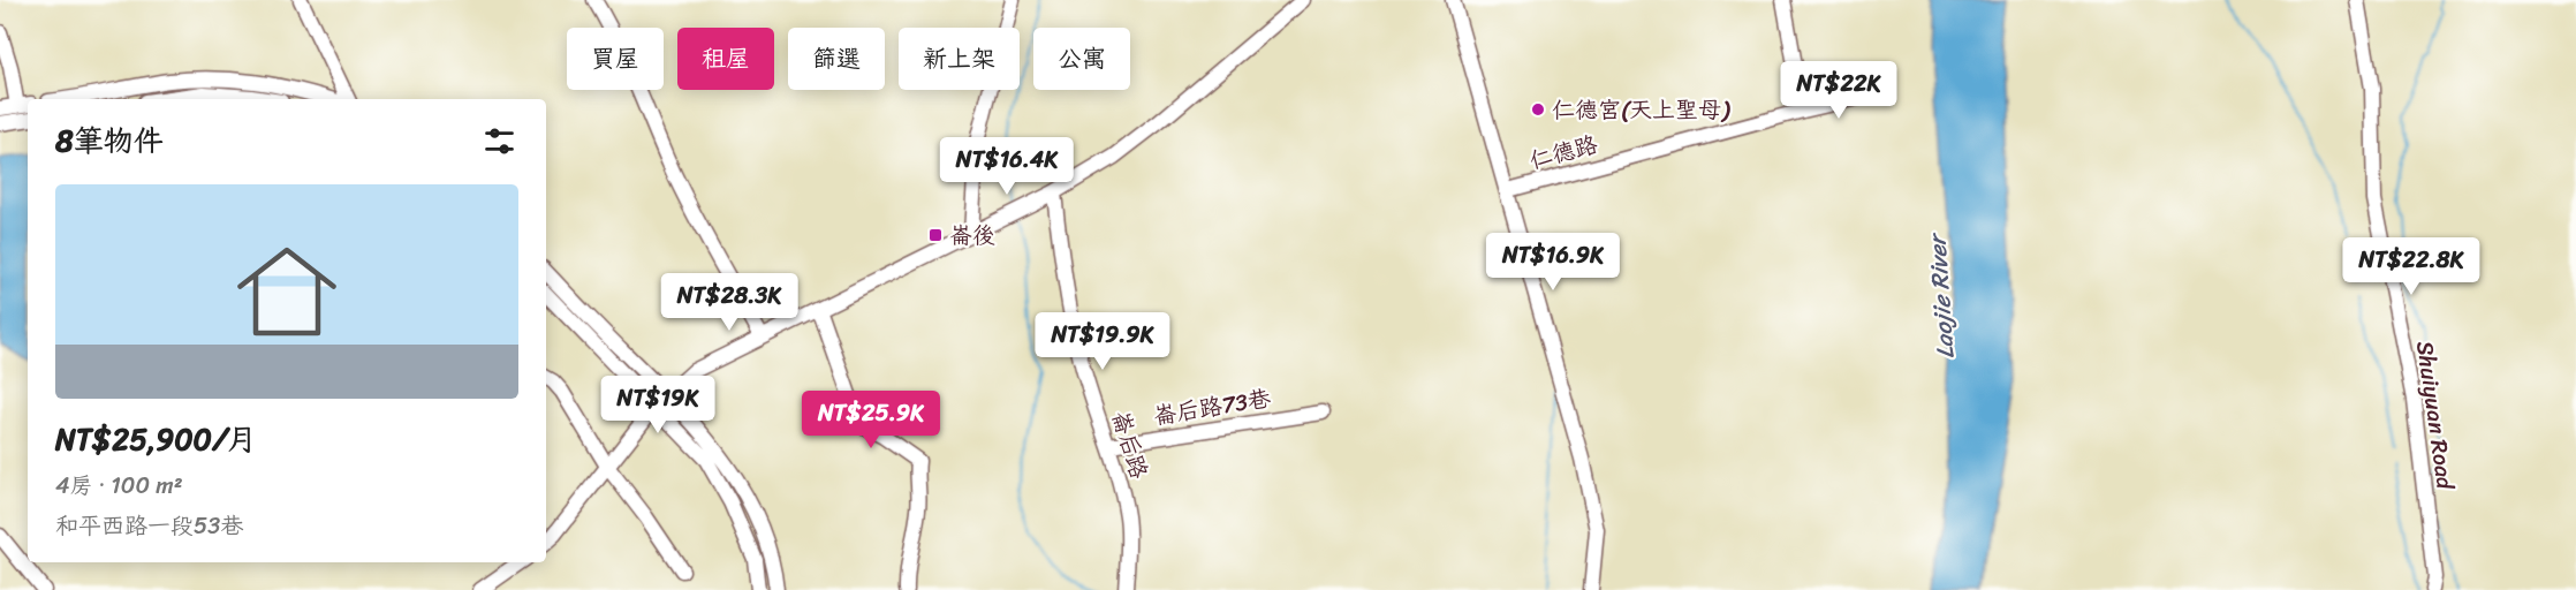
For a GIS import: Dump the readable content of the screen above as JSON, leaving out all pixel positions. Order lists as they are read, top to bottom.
{
  "streets": {
    "street": [
      "仁德路",
      "崙后路73巷",
      "Shuiyuan Road",
      "崙后路"
    ]
  },
  "crossings": [
    ["崙后路73巷", "崙后路"]
  ],
  "water": ["Laojie River"],
  "places": {
    "other": ["仁德宮(天上聖母)"],
    "transit": ["崙後"]
  },
  "page": {
    "chip": [
      "買屋",
      "租屋",
      "篩選",
      "新上架",
      "公寓"
    ],
    "price": [
      "NT$22K",
      "NT$16.4K",
      "NT$16.9K",
      "NT$22.8K",
      "NT$28.3K",
      "NT$19.9K",
      "NT$19K",
      "NT$25.9K"
    ],
    "heading": "8筆物件",
    "list": [
      {
        "name": "NT$25,900/月",
        "note": "4房 · 100 m² · 和平西路一段53巷"
      }
    ]
  }
}
